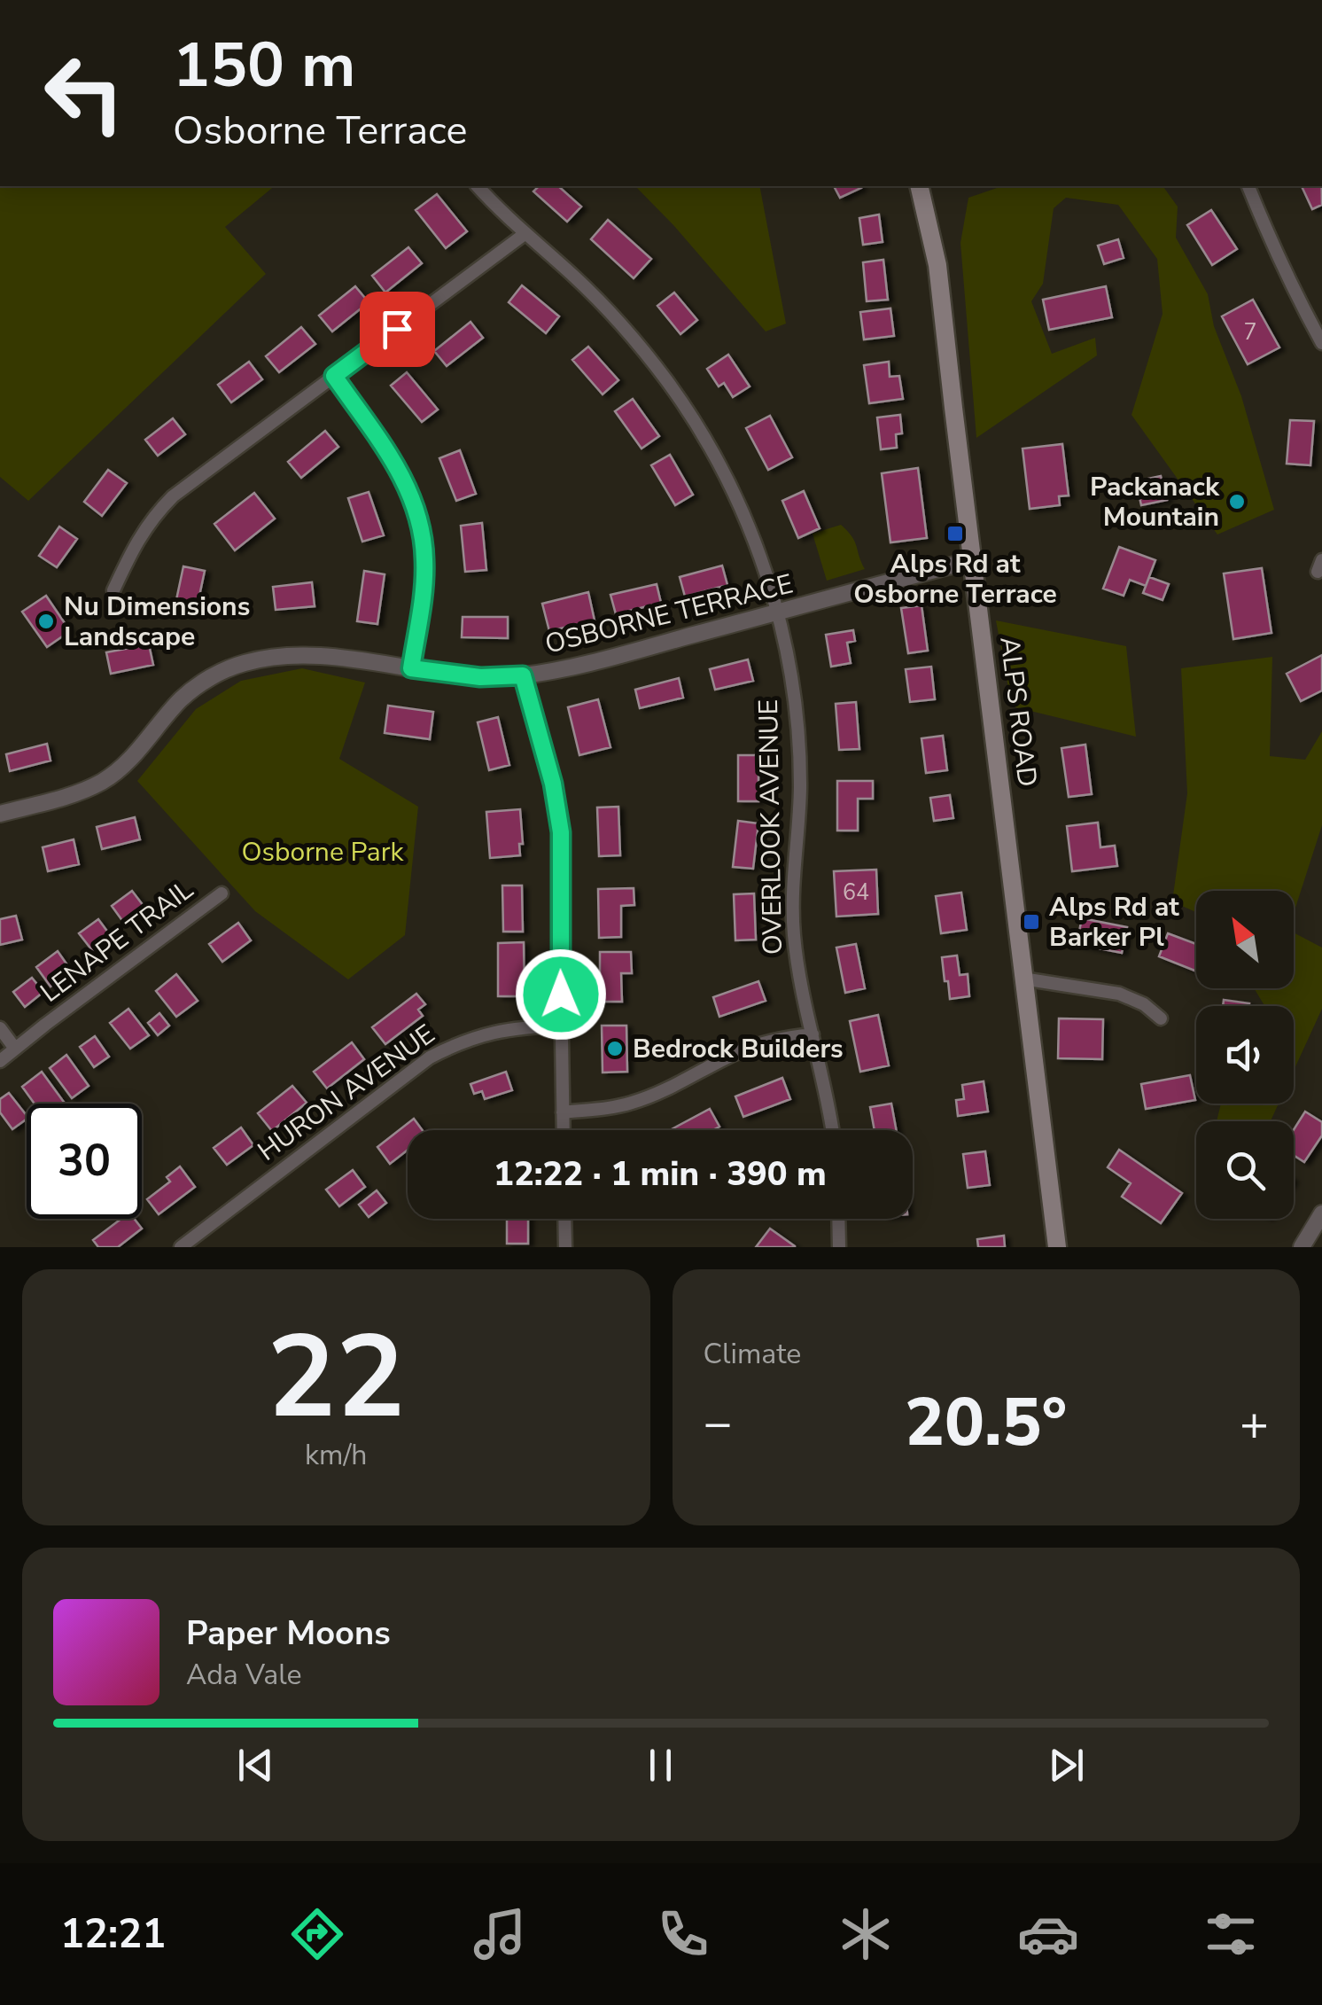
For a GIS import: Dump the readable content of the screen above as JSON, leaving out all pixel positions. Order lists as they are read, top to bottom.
{
  "streets": {
    "main road": ["ALPS ROAD"],
    "street": [
      "OSBORNE TERRACE",
      "OVERLOOK AVENUE",
      "LENAPE TRAIL",
      "HURON AVENUE"
    ]
  },
  "crossings": [
    ["OSBORNE TERRACE", "ALPS ROAD"],
    ["OSBORNE TERRACE", "OVERLOOK AVENUE"]
  ],
  "parks": ["Osborne Park"],
  "places": {
    "other": ["Packanack Mountain", "Nu Dimensions Landscape", "Bedrock Builders"],
    "transit": ["Alps Rd at Osborne Terrace", "Alps Rd at Barker Pl"]
  },
  "house_numbers": ["7", "64"],
  "north": "top left",
  "page": {
    "turn": ["150 m", "Osborne Terrace"],
    "limit": "30",
    "trip": "12:22 · 1 min · 390 m",
    "tile": [
      ["22", "km/h"],
      "Climate"
    ],
    "heat": ["−", "20.5°", "+"],
    "song": ["Paper Moons", "Ada Vale"],
    "tabs": "12:21"
  }
}
